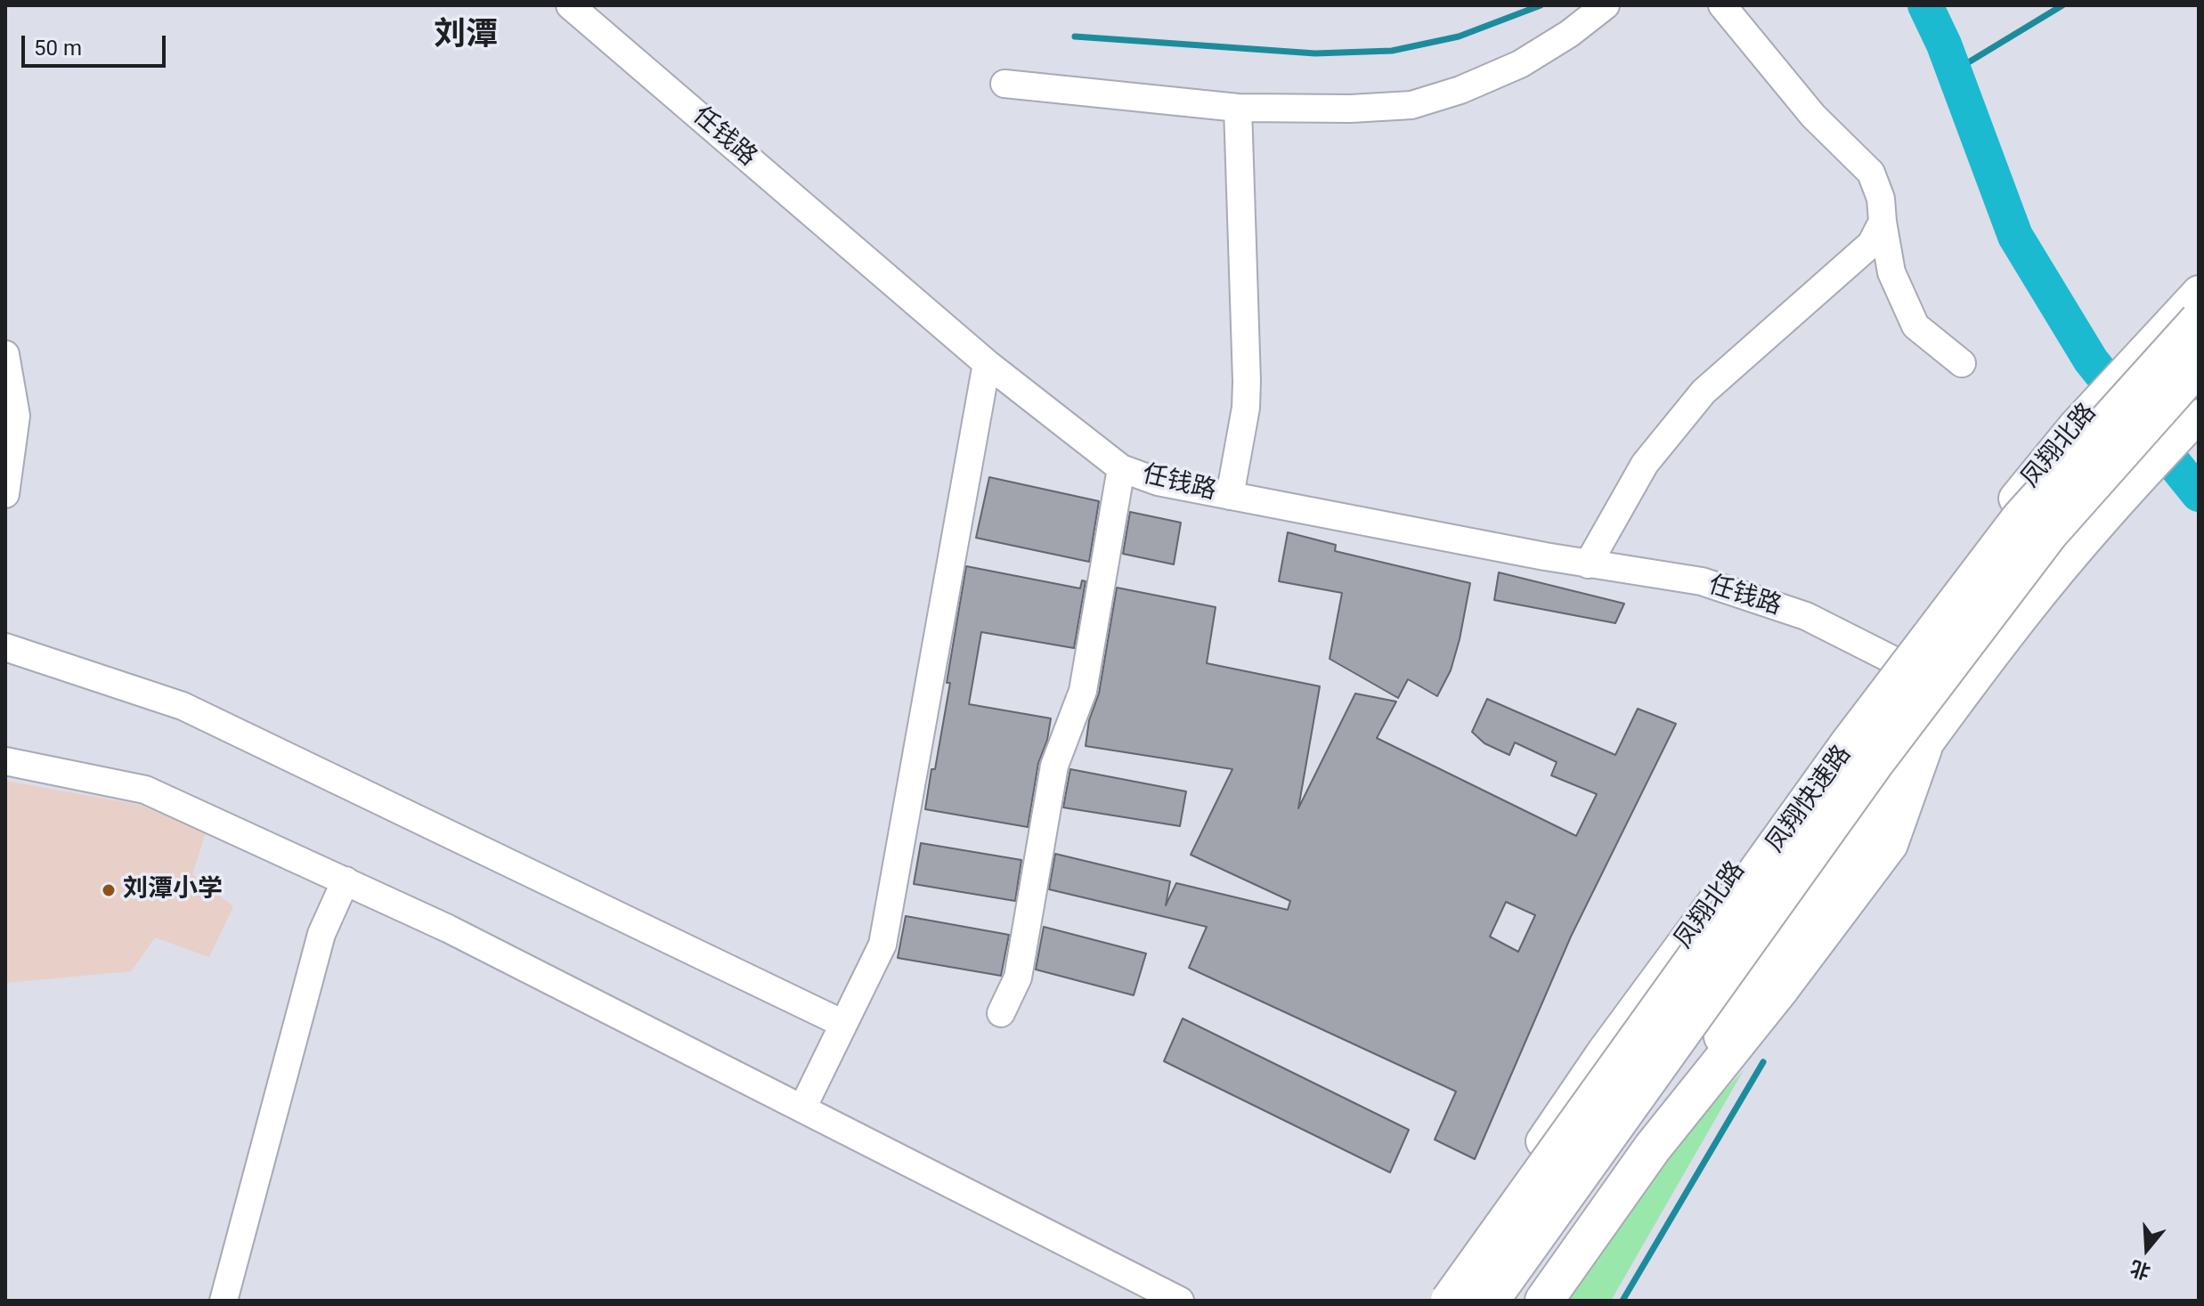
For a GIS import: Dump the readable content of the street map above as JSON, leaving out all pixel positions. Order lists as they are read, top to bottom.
{
  "streets": {
    "highway": ["凤翔快速路"],
    "main road": ["凤翔北路"],
    "street": ["任钱路"]
  },
  "crossings": [
    ["任钱路", "凤翔北路"]
  ],
  "districts": ["刘潭"],
  "places": ["刘潭小学"],
  "scale_bar": "50 m",
  "north": "bottom"
}
